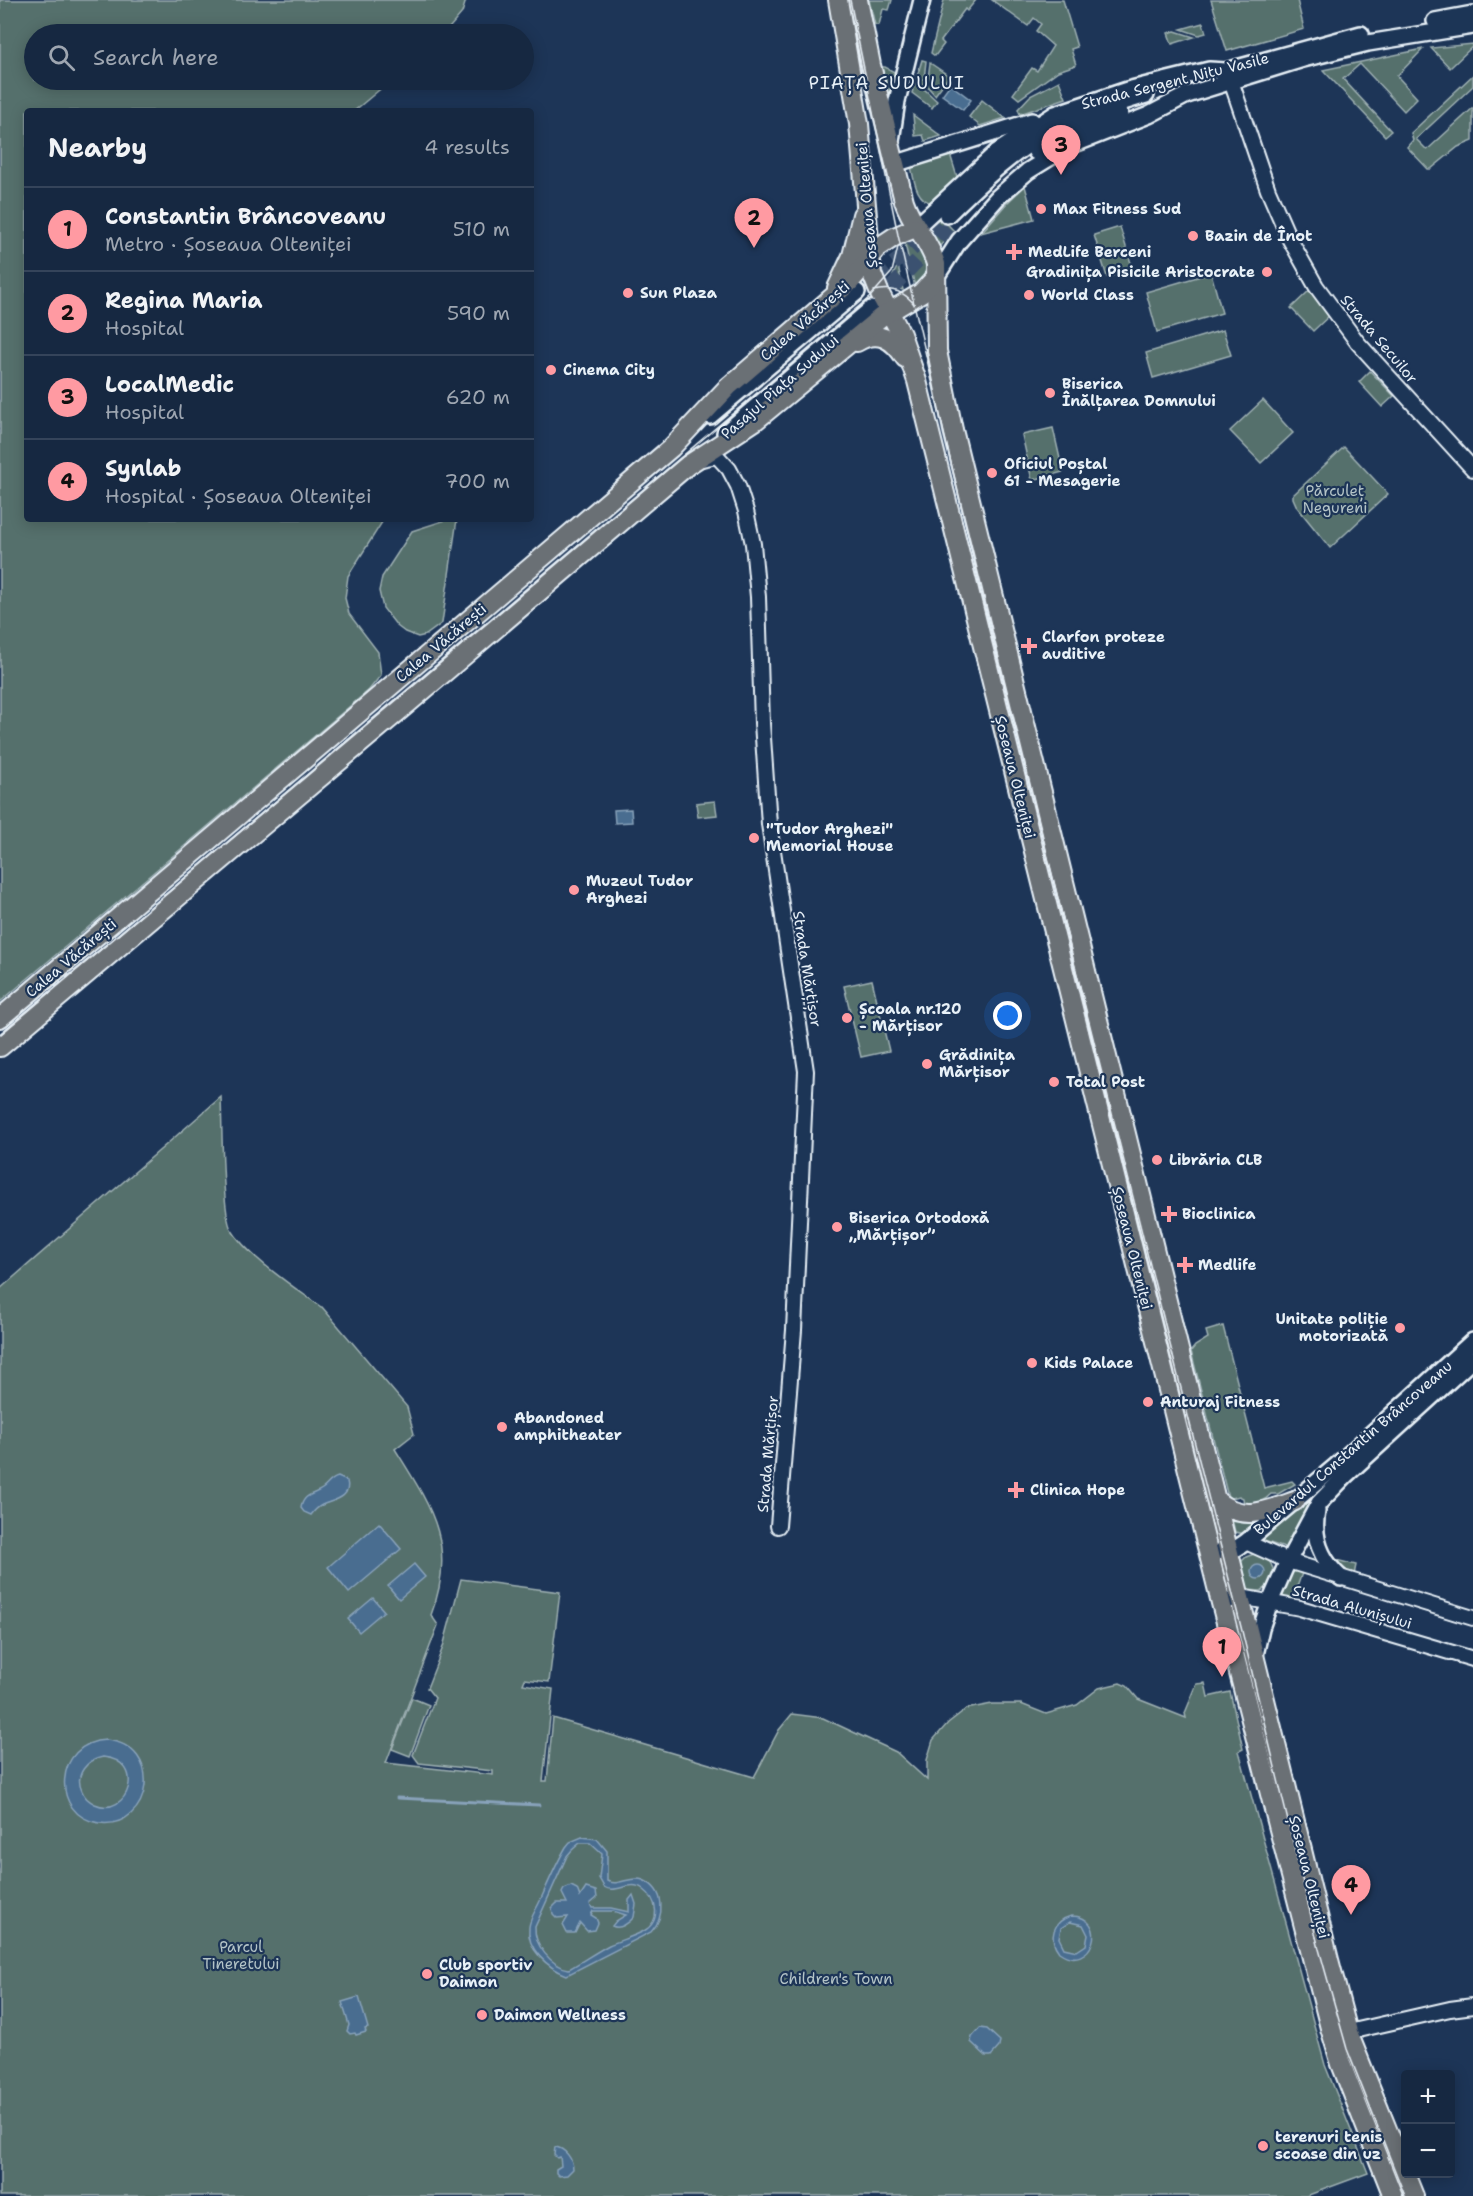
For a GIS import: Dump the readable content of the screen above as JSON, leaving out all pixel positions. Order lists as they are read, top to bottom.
{
  "streets": {
    "main road": [
      "Strada Sergent Nițu Vasile",
      "Șoseaua Olteniței",
      "Calea Văcărești",
      "Pasajul Piața Sudului",
      "Bulevardul Constantin Brâncoveanu"
    ],
    "street": ["Strada Secuilor", "Strada Mărțișor", "Strada Alunișului"]
  },
  "crossings": [
    ["Strada Sergent Nițu Vasile", "Șoseaua Olteniței"],
    ["Strada Sergent Nițu Vasile", "Calea Văcărești"],
    ["Strada Sergent Nițu Vasile", "Strada Secuilor"],
    ["Șoseaua Olteniței", "Calea Văcărești"],
    ["Șoseaua Olteniței", "Bulevardul Constantin Brâncoveanu"],
    ["Șoseaua Olteniței", "Strada Alunișului"],
    ["Calea Văcărești", "Pasajul Piața Sudului"],
    ["Bulevardul Constantin Brâncoveanu", "Strada Alunișului"]
  ],
  "districts": ["PIAȚA SUDULUI"],
  "parks": ["Părculeț Negureni", "Parcul Tineretului", "Children's Town"],
  "places": {
    "other": [
      "Max Fitness Sud",
      "Bazin de Înot",
      "Gradinița Pisicile Aristocrate",
      "Sun Plaza",
      "World Class",
      "Cinema City",
      "Biserica Înălțarea Domnului",
      "Oficiul Poștal 61 - Mesagerie",
      "\"Tudor Arghezi\" Memorial House",
      "Muzeul Tudor Arghezi",
      "Școala nr.120 - Mărțisor",
      "Grădinița Mărțisor",
      "Total Post",
      "Librăria CLB",
      "Biserica Ortodoxă „Mărțișor”",
      "Unitate poliție motorizată",
      "Kids Palace",
      "Anturaj Fitness",
      "Abandoned amphitheater",
      "Club sportiv Daimon",
      "Daimon Wellness",
      "terenuri tenis scoase din uz"
    ],
    "health": [
      "MedLife Berceni",
      "Clarfon proteze auditive",
      "Bioclinica",
      "Medlife",
      "Clinica Hope"
    ]
  },
  "page": {
    "search": "Search here",
    "heading": ["Nearby", "4 results"],
    "pins": [
      "3",
      "2",
      "1",
      "4"
    ],
    "list": [
      {
        "mark": "1",
        "name": "Constantin Brâncoveanu",
        "note": "Metro · Șoseaua Olteniței",
        "value": "510 m"
      },
      {
        "mark": "2",
        "name": "Regina Maria",
        "note": "Hospital",
        "value": "590 m"
      },
      {
        "mark": "3",
        "name": "LocalMedic",
        "note": "Hospital",
        "value": "620 m"
      },
      {
        "mark": "4",
        "name": "Synlab",
        "note": "Hospital · Șoseaua Olteniței",
        "value": "700 m"
      }
    ],
    "map_buttons": ["+", "−"]
  }
}
